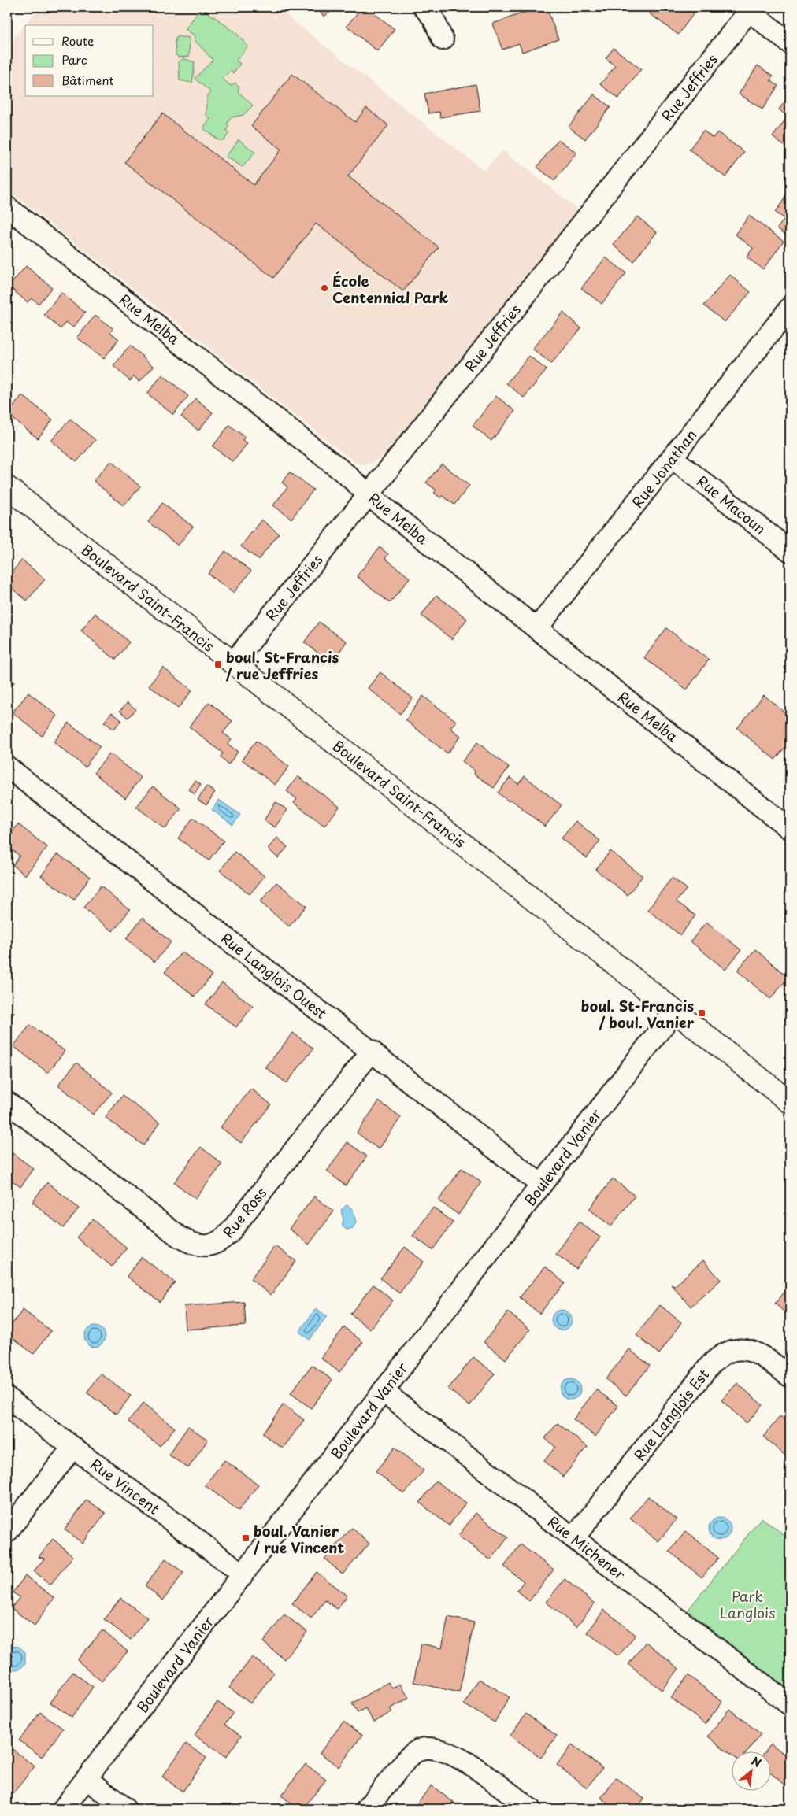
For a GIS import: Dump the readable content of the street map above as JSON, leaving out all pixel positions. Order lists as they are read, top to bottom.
{
  "streets": {
    "street": [
      "Rue Jeffries",
      "Rue Melba",
      "Rue Jonathan",
      "Rue Macoun",
      "Boulevard Saint-Francis",
      "Rue Langlois Ouest",
      "Boulevard Vanier",
      "Rue Ross",
      "Rue Langlois Est",
      "Rue Vincent",
      "Rue Michener"
    ]
  },
  "crossings": [
    ["Rue Jeffries", "Rue Melba"],
    ["Rue Jeffries", "Boulevard Saint-Francis"],
    ["Rue Melba", "Rue Jonathan"],
    ["Rue Jonathan", "Rue Macoun"],
    ["Boulevard Saint-Francis", "Boulevard Vanier"],
    ["Rue Langlois Ouest", "Boulevard Vanier"],
    ["Rue Langlois Ouest", "Rue Ross"],
    ["Boulevard Vanier", "Rue Vincent"],
    ["Boulevard Vanier", "Rue Michener"],
    ["Rue Langlois Est", "Rue Michener"]
  ],
  "parks": ["Park Langlois"],
  "places": {
    "other": ["École Centennial Park"],
    "transit": ["boul. St-Francis / rue Jeffries", "boul. St-Francis / boul. Vanier", "boul. Vanier / rue Vincent"]
  },
  "legend": ["Route", "Parc", "Bâtiment"],
  "north": "top right"
}
